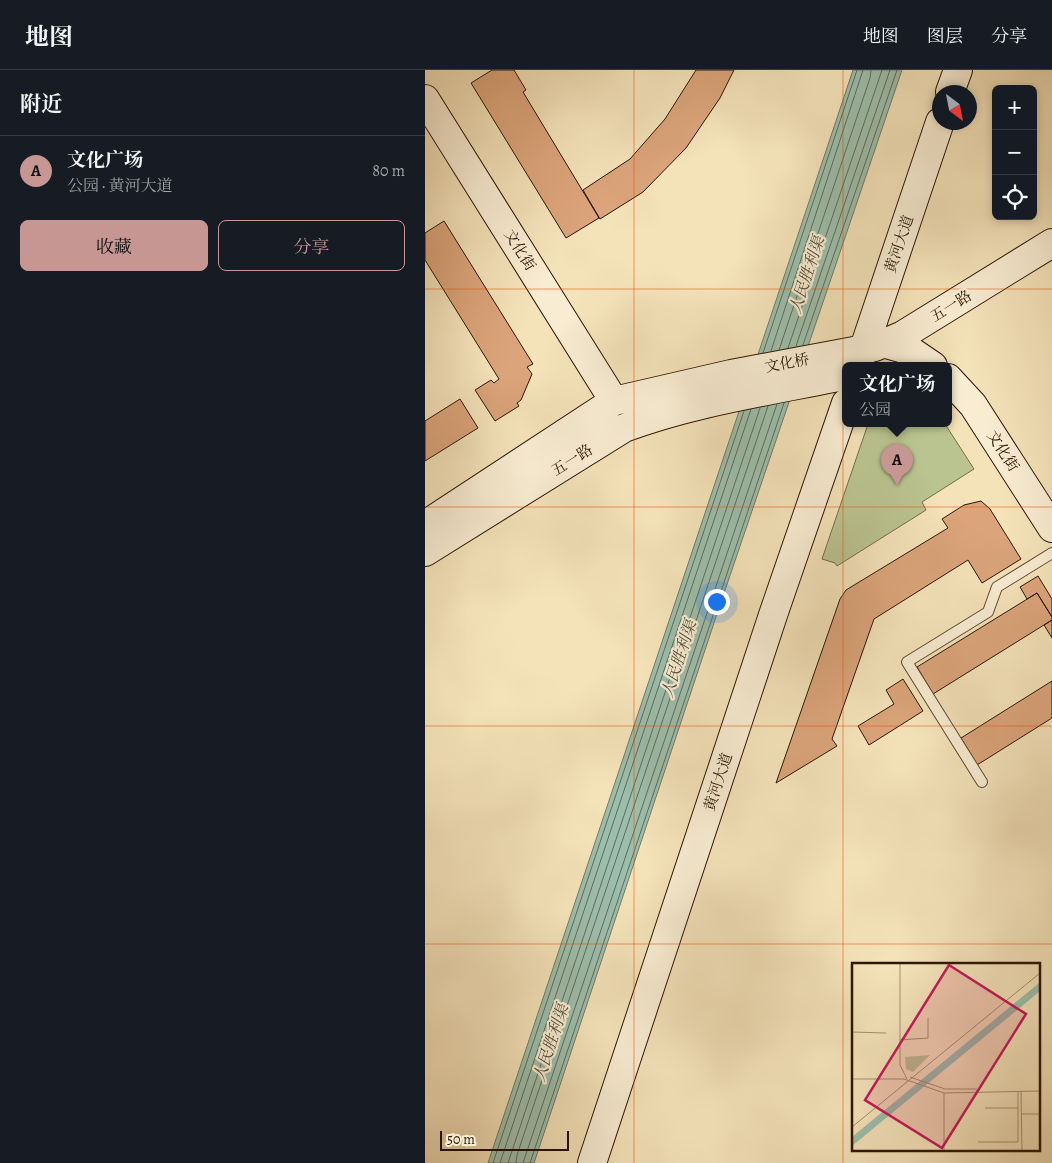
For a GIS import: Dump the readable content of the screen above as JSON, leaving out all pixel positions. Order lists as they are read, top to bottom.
{
  "streets": {
    "street": [
      "黄河大道",
      "文化街",
      "五一路",
      "文化桥"
    ]
  },
  "crossings": [
    ["黄河大道", "五一路"],
    ["文化街", "五一路"],
    ["五一路", "文化桥"]
  ],
  "water": ["人民胜利渠"],
  "scale_bar": "50 m",
  "north": "bottom right",
  "page": {
    "header": "地图",
    "nav": ["地图", "图层", "分享"],
    "heading": "附近",
    "map_buttons": ["+", "−"],
    "list": [
      {
        "mark": "A",
        "name": "文化广场",
        "note": "公园 · 黄河大道",
        "value": "80 m"
      }
    ],
    "buttons": ["收藏", "分享"],
    "popup": ["文化广场", "公园"],
    "pins": "A",
    "scale": "50 m"
  }
}
